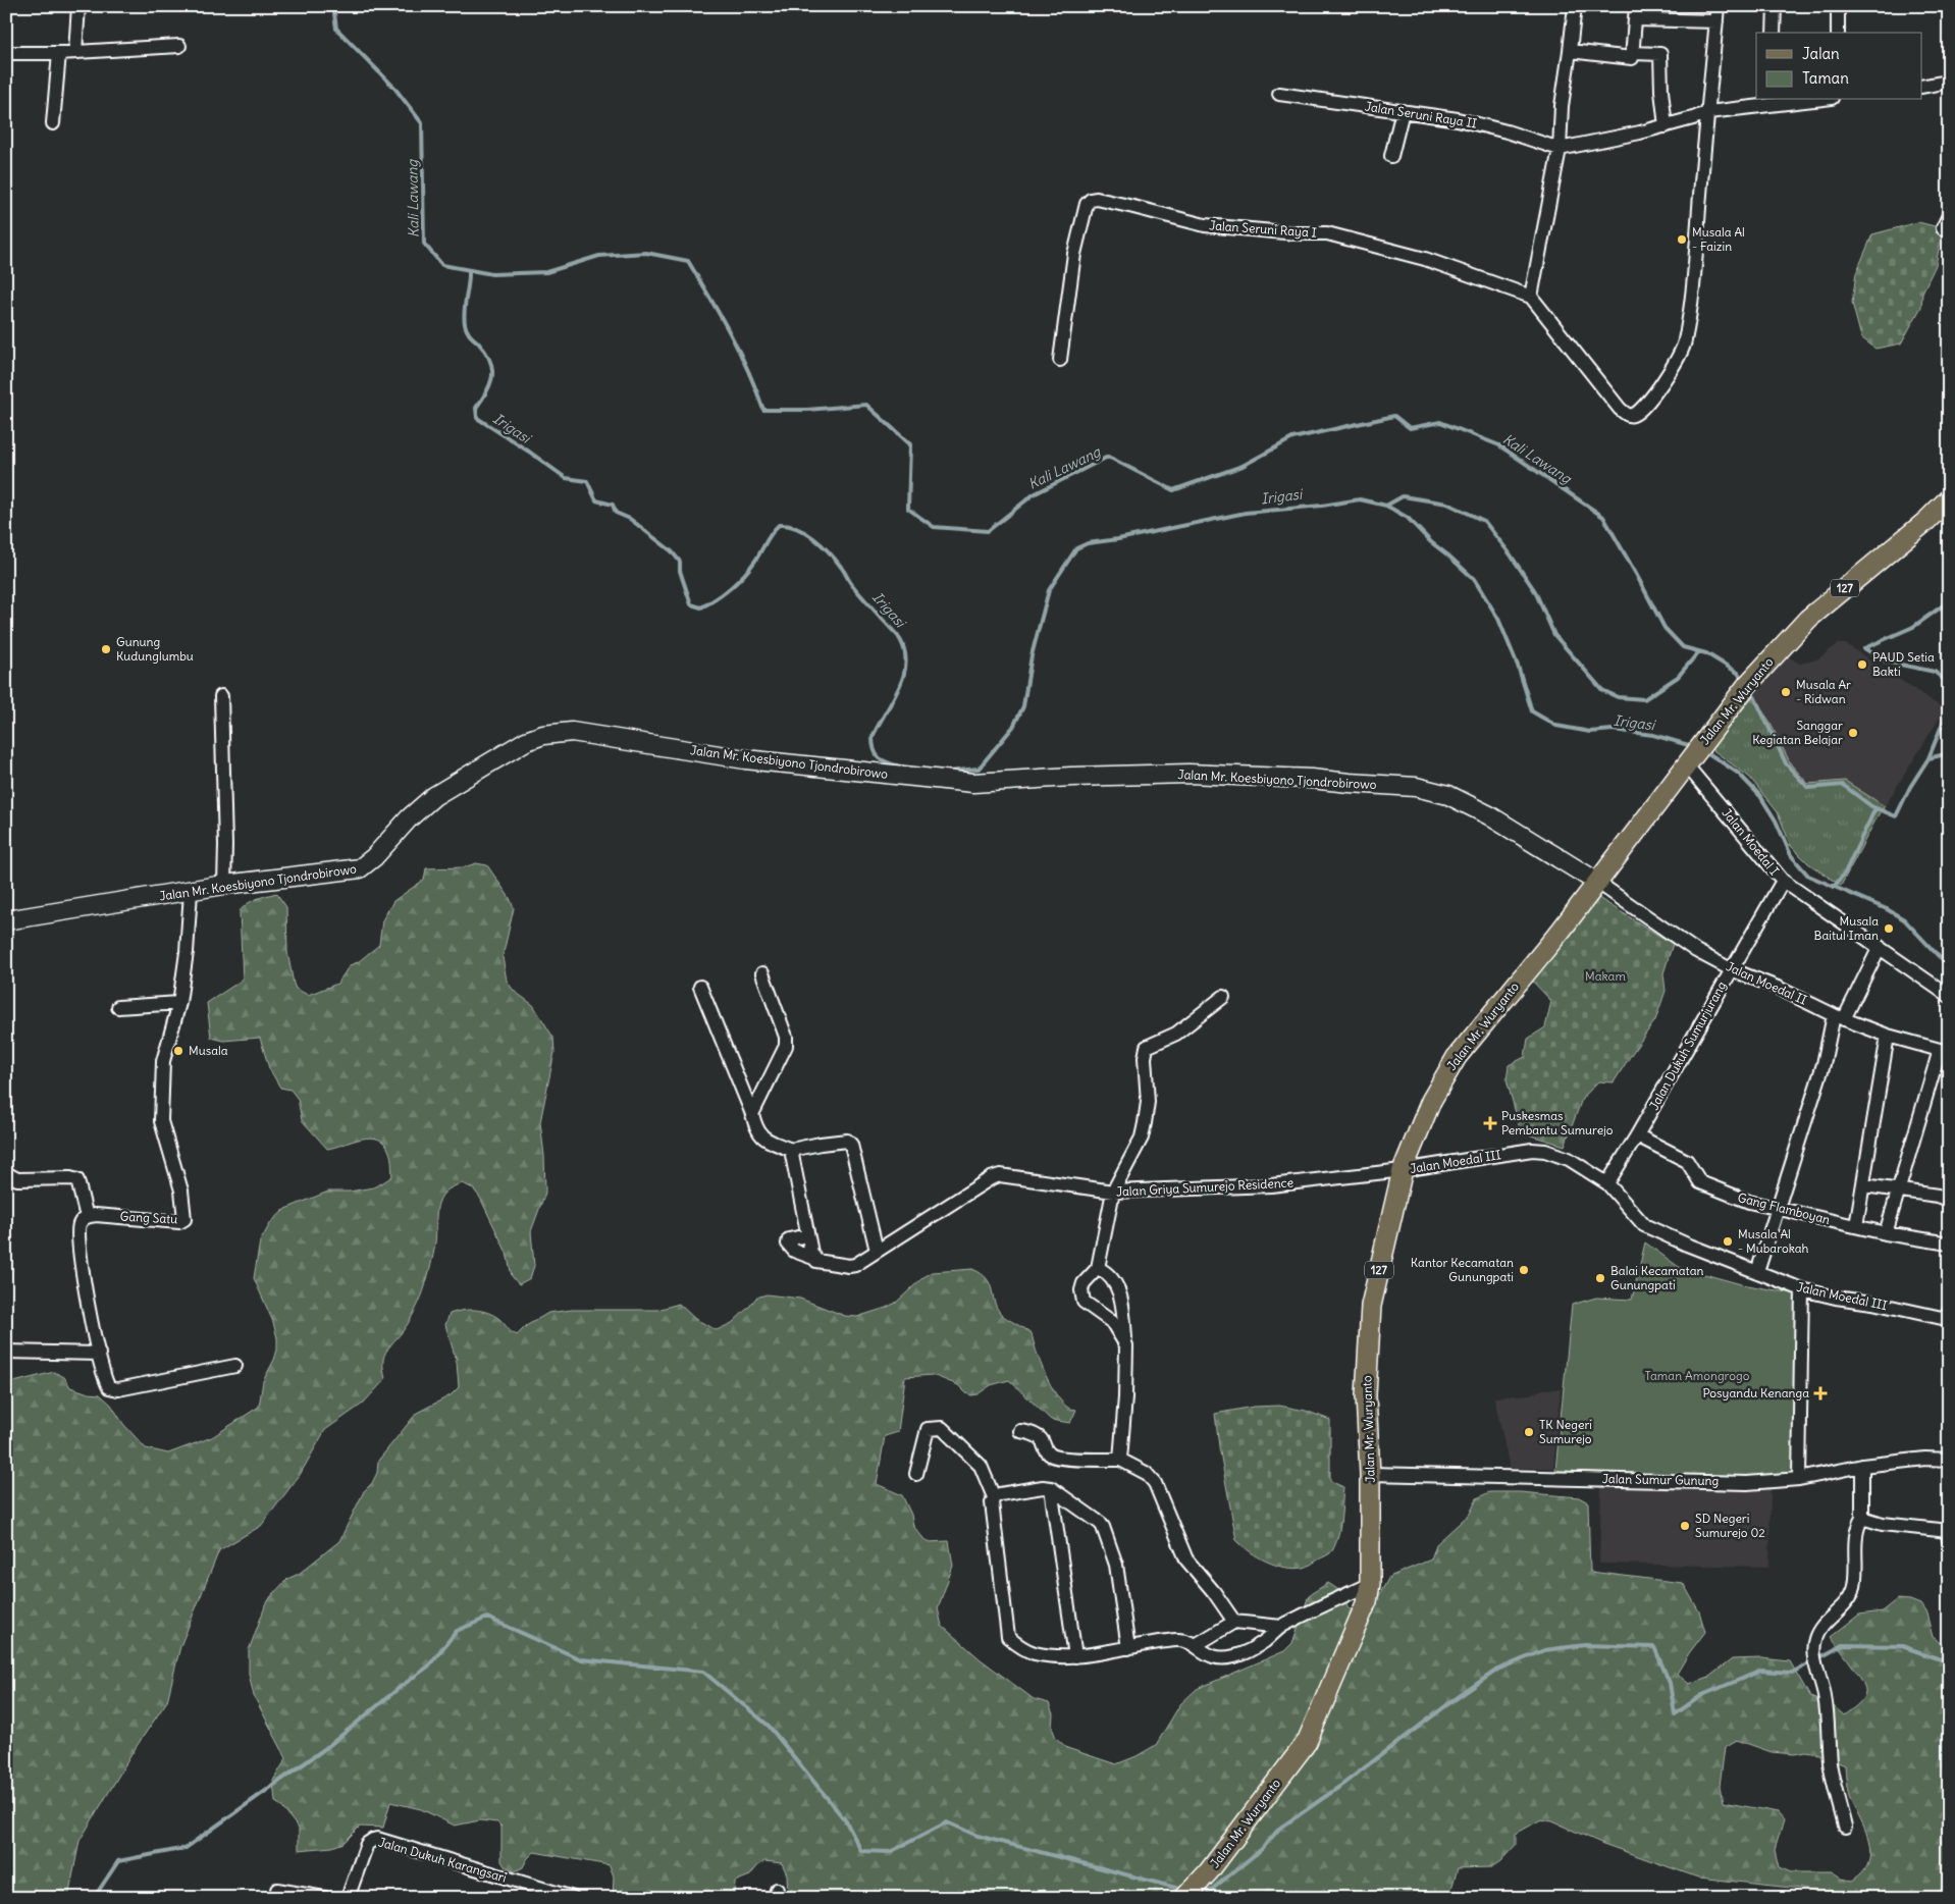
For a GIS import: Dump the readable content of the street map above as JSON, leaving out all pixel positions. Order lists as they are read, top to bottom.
{
  "streets": {
    "main road": ["127", "Jalan Mr. Wuryanto", "Jalan Mr. Koesbiyono Tjondrobirowo"],
    "street": [
      "Jalan Seruni Raya II",
      "Jalan Seruni Raya I",
      "Jalan Moedal I",
      "Jalan Moedal II",
      "Jalan Dukuh Sumurjurang",
      "Jalan Moedal III",
      "Jalan Griya Sumurejo Residence",
      "Gang Flamboyan",
      "Gang Satu",
      "Jalan Sumur Gunung",
      "Jalan Dukuh Karangsari"
    ]
  },
  "crossings": [
    ["Jalan Mr. Wuryanto", "Jalan Mr. Koesbiyono Tjondrobirowo"],
    ["Jalan Mr. Wuryanto", "Jalan Moedal I"],
    ["Jalan Mr. Wuryanto", "Jalan Moedal II"],
    ["Jalan Mr. Wuryanto", "Jalan Moedal III"],
    ["Jalan Mr. Wuryanto", "Jalan Griya Sumurejo Residence"],
    ["Jalan Mr. Wuryanto", "Jalan Sumur Gunung"],
    ["Jalan Mr. Koesbiyono Tjondrobirowo", "Jalan Moedal II"],
    ["Jalan Mr. Koesbiyono Tjondrobirowo", "Gang Satu"],
    ["Jalan Moedal I", "Jalan Dukuh Sumurjurang"],
    ["Jalan Moedal II", "Jalan Dukuh Sumurjurang"],
    ["Jalan Dukuh Sumurjurang", "Jalan Moedal III"],
    ["Jalan Dukuh Sumurjurang", "Gang Flamboyan"],
    ["Jalan Moedal III", "Jalan Griya Sumurejo Residence"]
  ],
  "water": ["Kali Lawang", "Irigasi"],
  "parks": ["Makam", "Taman Amongrogo"],
  "places": {
    "other": [
      "Musala Al - Faizin",
      "Gunung Kudunglumbu",
      "PAUD Setia Bakti",
      "Musala Ar - Ridwan",
      "Sanggar Kegiatan Belajar",
      "Musala Baitul Iman",
      "Musala",
      "Musala Al - Mubarokah",
      "Kantor Kecamatan Gunungpati",
      "Balai Kecamatan Gunungpati",
      "TK Negeri Sumurejo",
      "SD Negeri Sumurejo 02"
    ],
    "health": ["Puskesmas Pembantu Sumurejo", "Posyandu Kenanga"]
  },
  "legend": ["Jalan", "Taman"]
}
